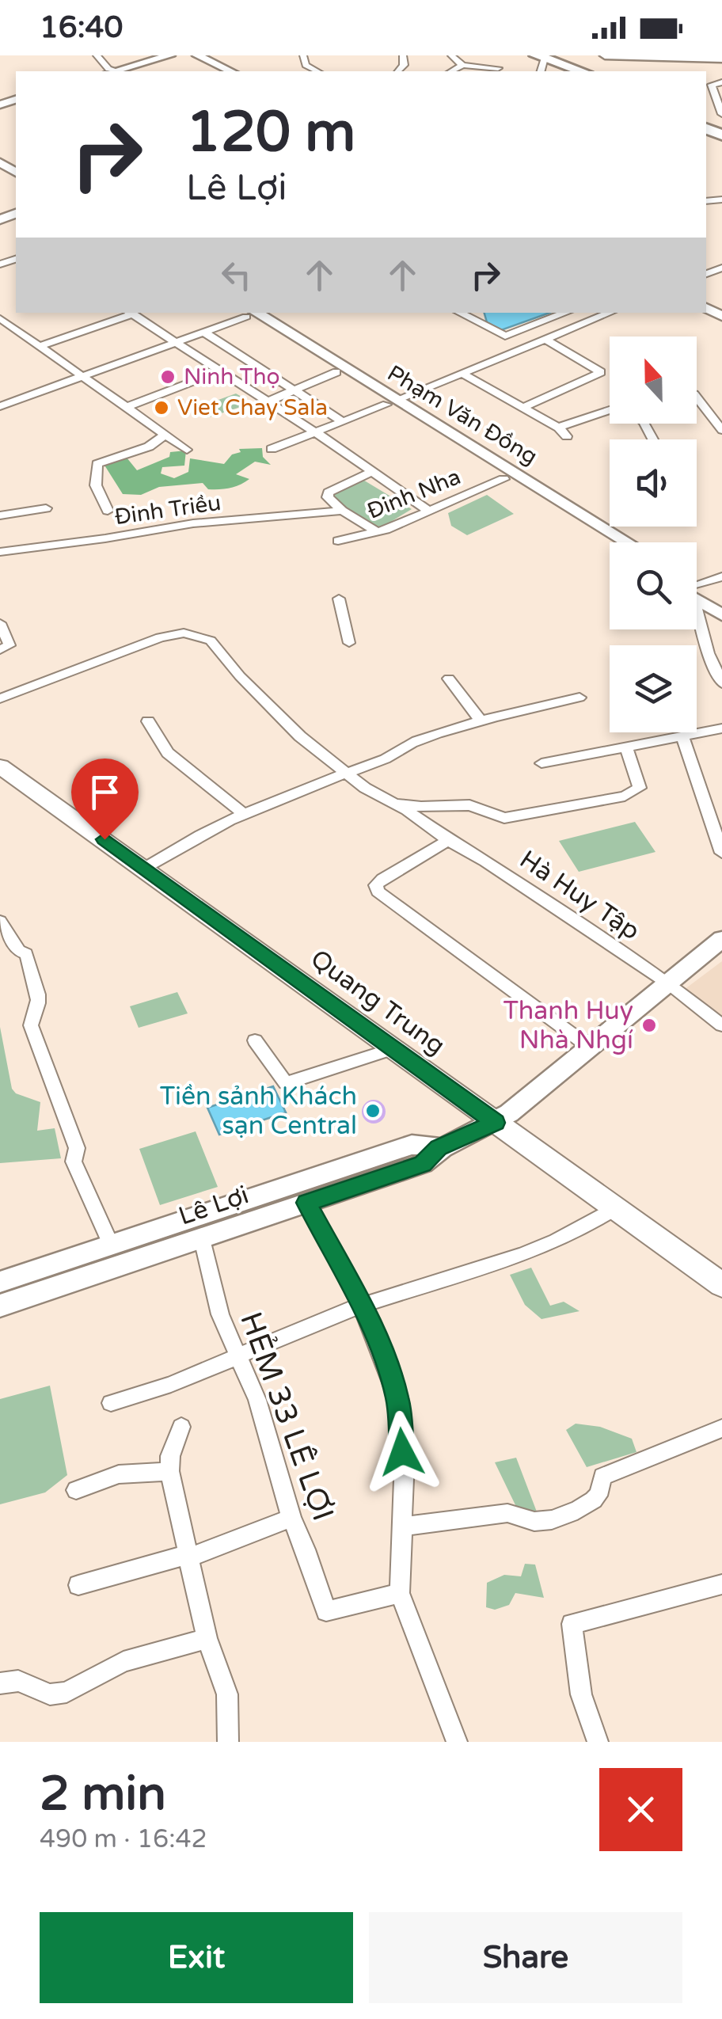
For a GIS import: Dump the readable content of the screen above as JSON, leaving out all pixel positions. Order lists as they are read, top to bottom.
{
  "streets": {
    "main road": ["Quang Trung"],
    "street": [
      "Phạm Văn Đồng",
      "Đinh Nha",
      "Đinh Triều",
      "Hà Huy Tập",
      "Lê Lợi",
      "HẺM 33 LÊ LỢI"
    ]
  },
  "crossings": [
    ["Phạm Văn Đồng", "Đinh Nha"],
    ["Hà Huy Tập", "Lê Lợi"],
    ["Quang Trung", "Lê Lợi"],
    ["Lê Lợi", "HẺM 33 LÊ LỢI"]
  ],
  "places": [
    "Ninh Thọ",
    "Viet Chay Sala",
    "Thanh Huy Nhà Nhgí",
    "Tiền sảnh Khách sạn Central"
  ],
  "north": "top",
  "page": {
    "status": "16:40",
    "turn": ["120 m", "Lê Lợi"],
    "heading": ["2 min", "490 m · 16:42"],
    "buttons": ["Exit", "Share"]
  }
}
